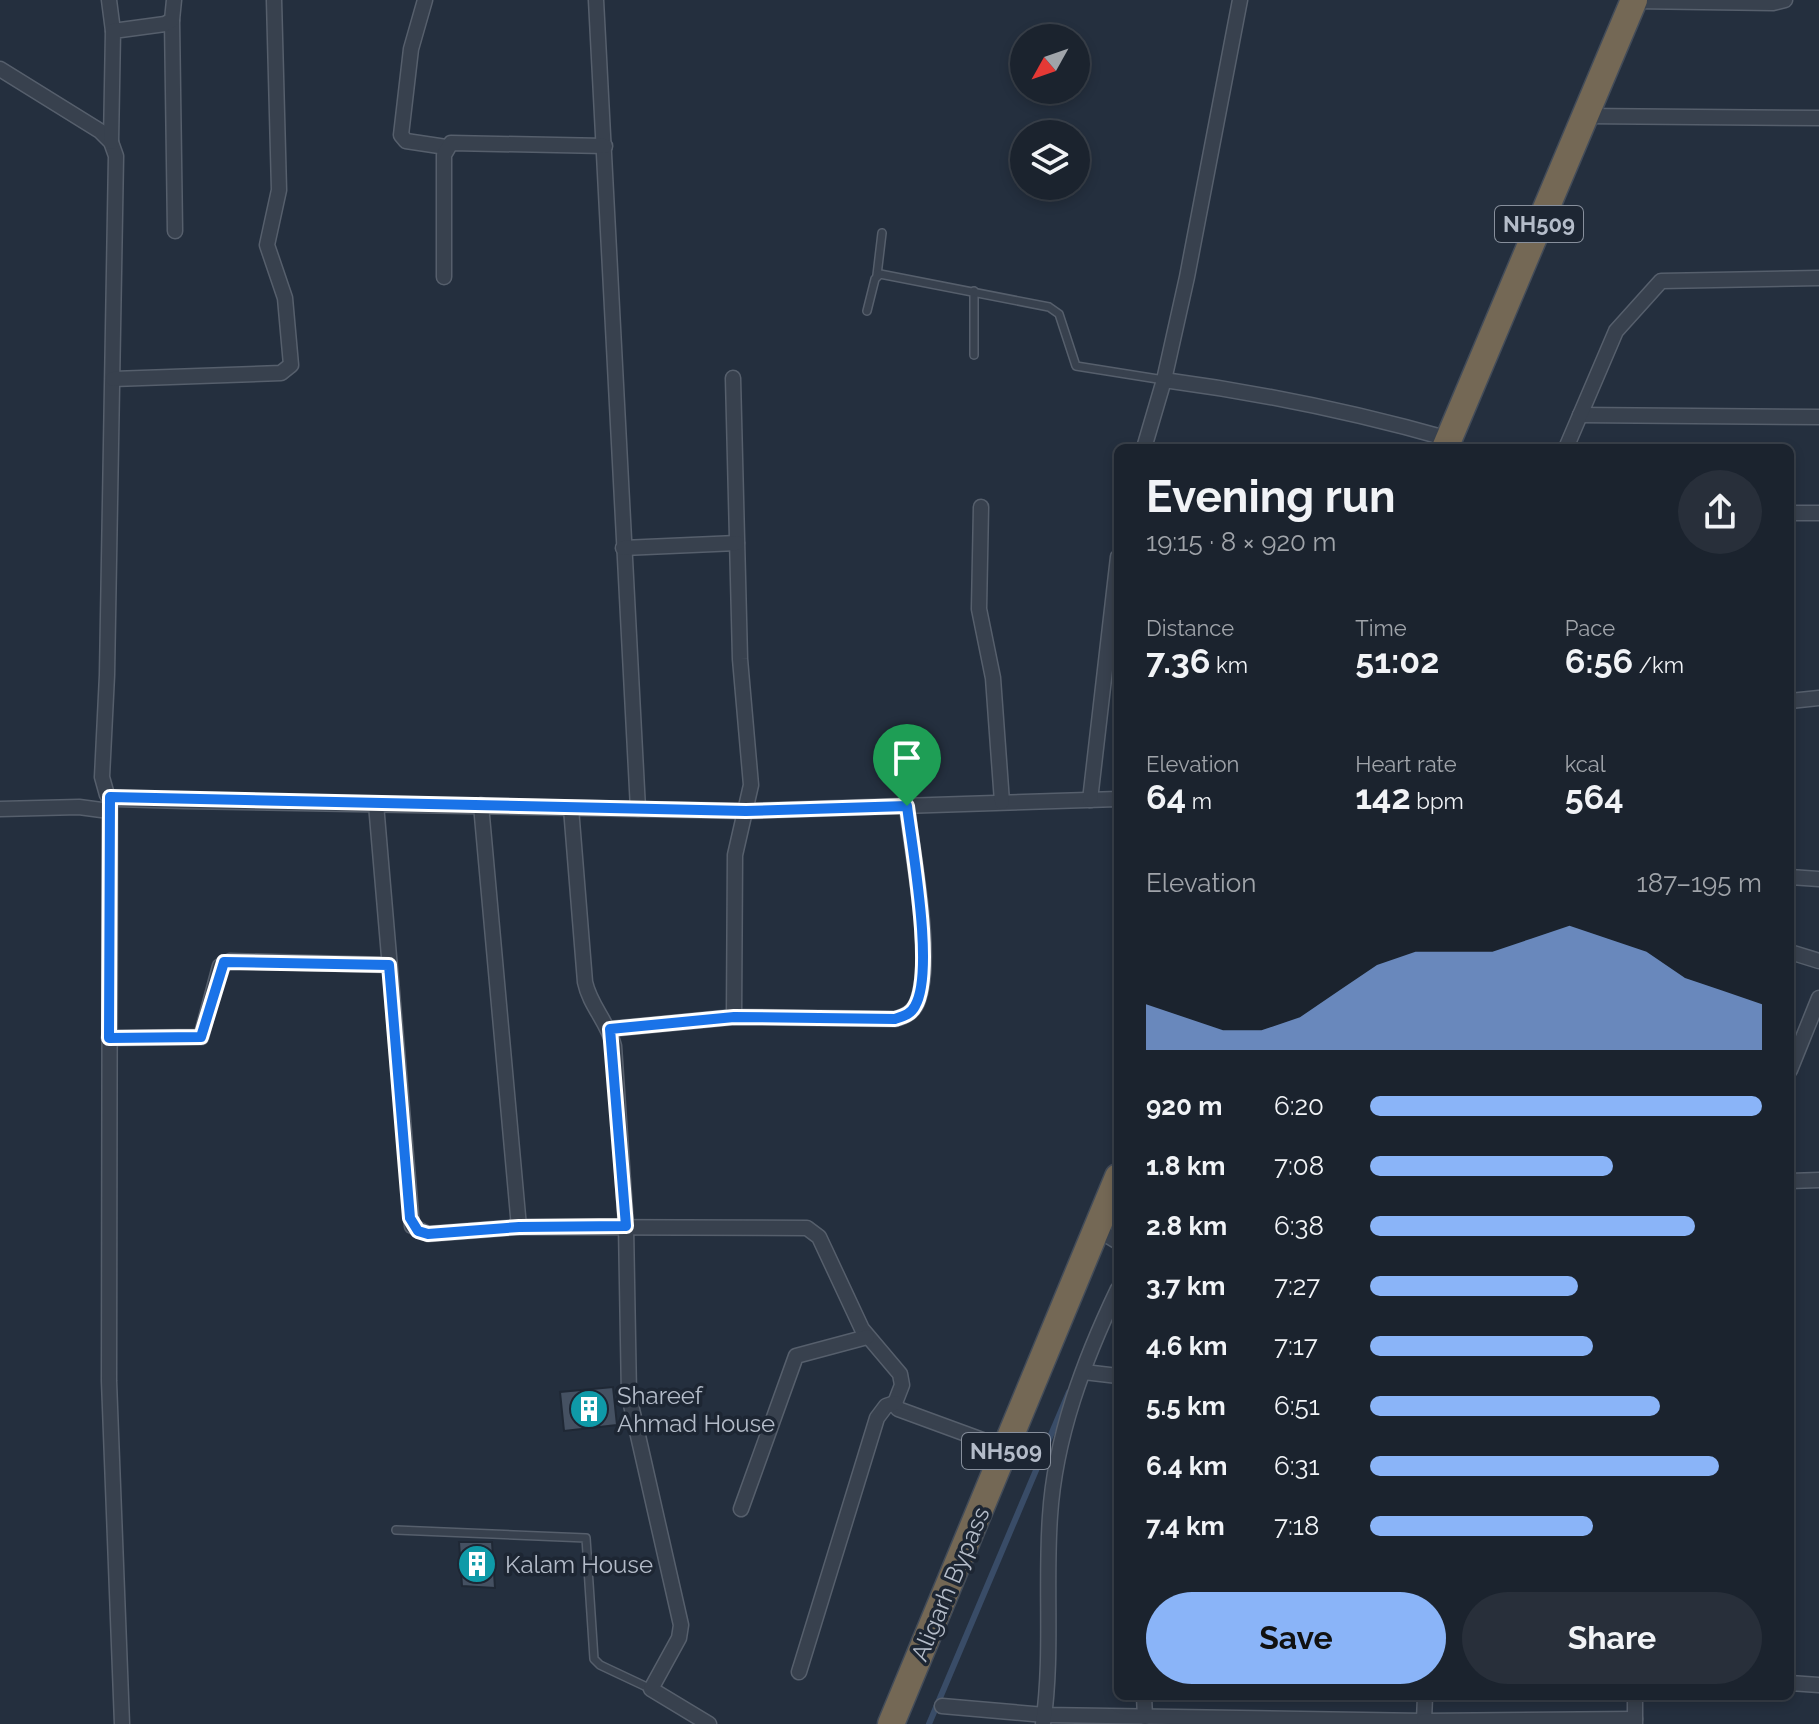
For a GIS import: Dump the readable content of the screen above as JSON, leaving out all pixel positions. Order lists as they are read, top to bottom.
{
  "streets": {
    "highway": ["NH509", "Aligarh Bypass"]
  },
  "places": {
    "building": ["Shareef Ahmad House", "Kalam House"]
  },
  "north": "bottom left",
  "page": {
    "heading": ["Evening run", "19:15 · 8 × 920 m"],
    "stats": [
      ["Distance", "7.36 km"],
      ["Time", "51:02"],
      ["Pace", "6:56 /km"],
      ["Elevation", "64 m"],
      ["Heart rate", "142 bpm"],
      ["kcal", "564"]
    ],
    "chart": ["Elevation", "187–195 m"],
    "list": [
      {
        "name": "920 m",
        "note": "6:20"
      },
      {
        "name": "1.8 km",
        "note": "7:08"
      },
      {
        "name": "2.8 km",
        "note": "6:38"
      },
      {
        "name": "3.7 km",
        "note": "7:27"
      },
      {
        "name": "4.6 km",
        "note": "7:17"
      },
      {
        "name": "5.5 km",
        "note": "6:51"
      },
      {
        "name": "6.4 km",
        "note": "6:31"
      },
      {
        "name": "7.4 km",
        "note": "7:18"
      }
    ],
    "buttons": ["Save", "Share"]
  }
}
